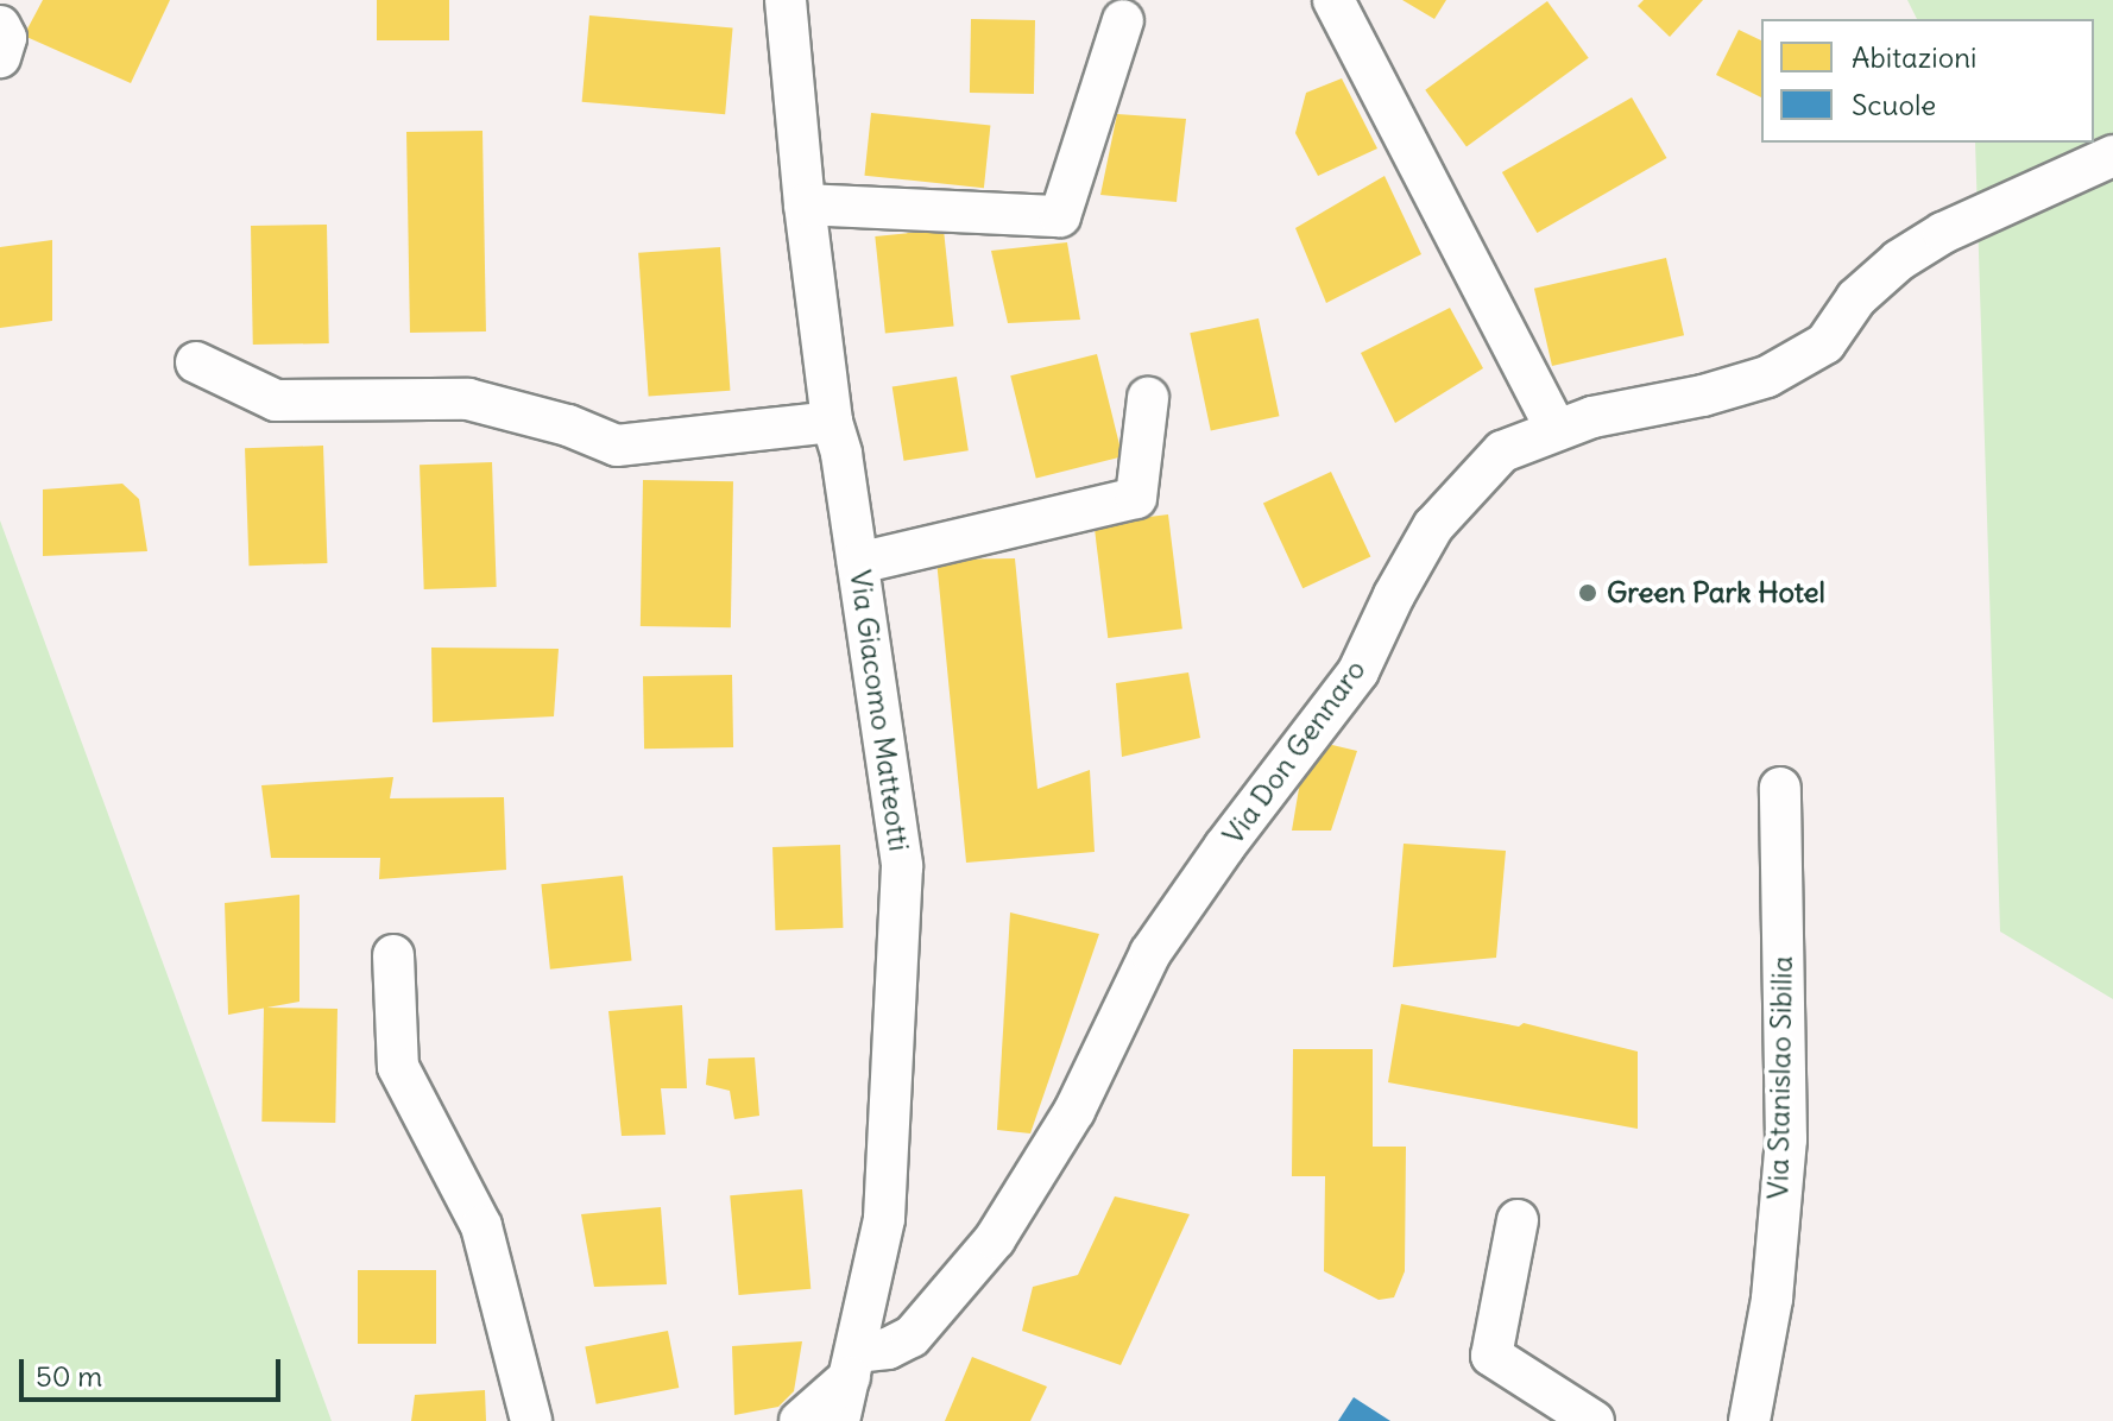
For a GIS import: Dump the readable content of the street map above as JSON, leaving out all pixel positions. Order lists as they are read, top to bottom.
{
  "streets": {
    "street": ["Via Giacomo Matteotti", "Via Don Gennaro", "Via Stanislao Sibilia"]
  },
  "crossings": [
    ["Via Giacomo Matteotti", "Via Don Gennaro"]
  ],
  "places": ["Green Park Hotel"],
  "legend": ["Abitazioni", "Scuole"],
  "scale_bar": "50 m"
}
